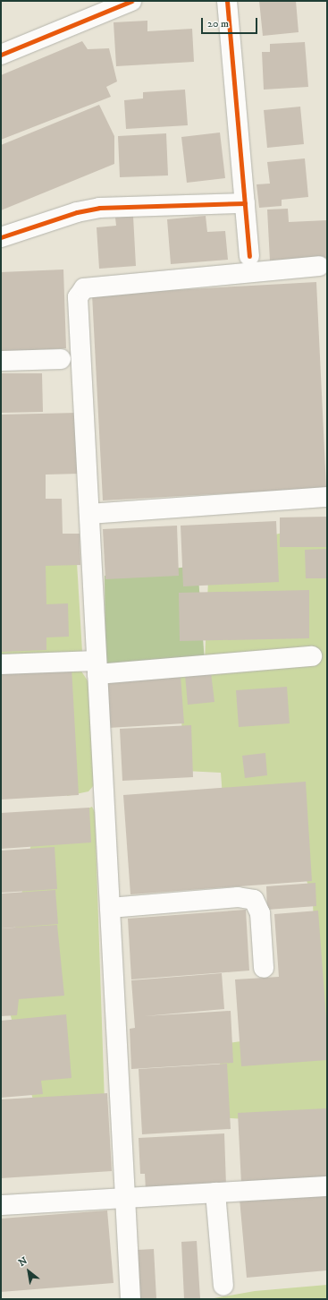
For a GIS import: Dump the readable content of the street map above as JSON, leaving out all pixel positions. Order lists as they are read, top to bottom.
{
  "scale_bar": "20 m",
  "north": "top left"
}
